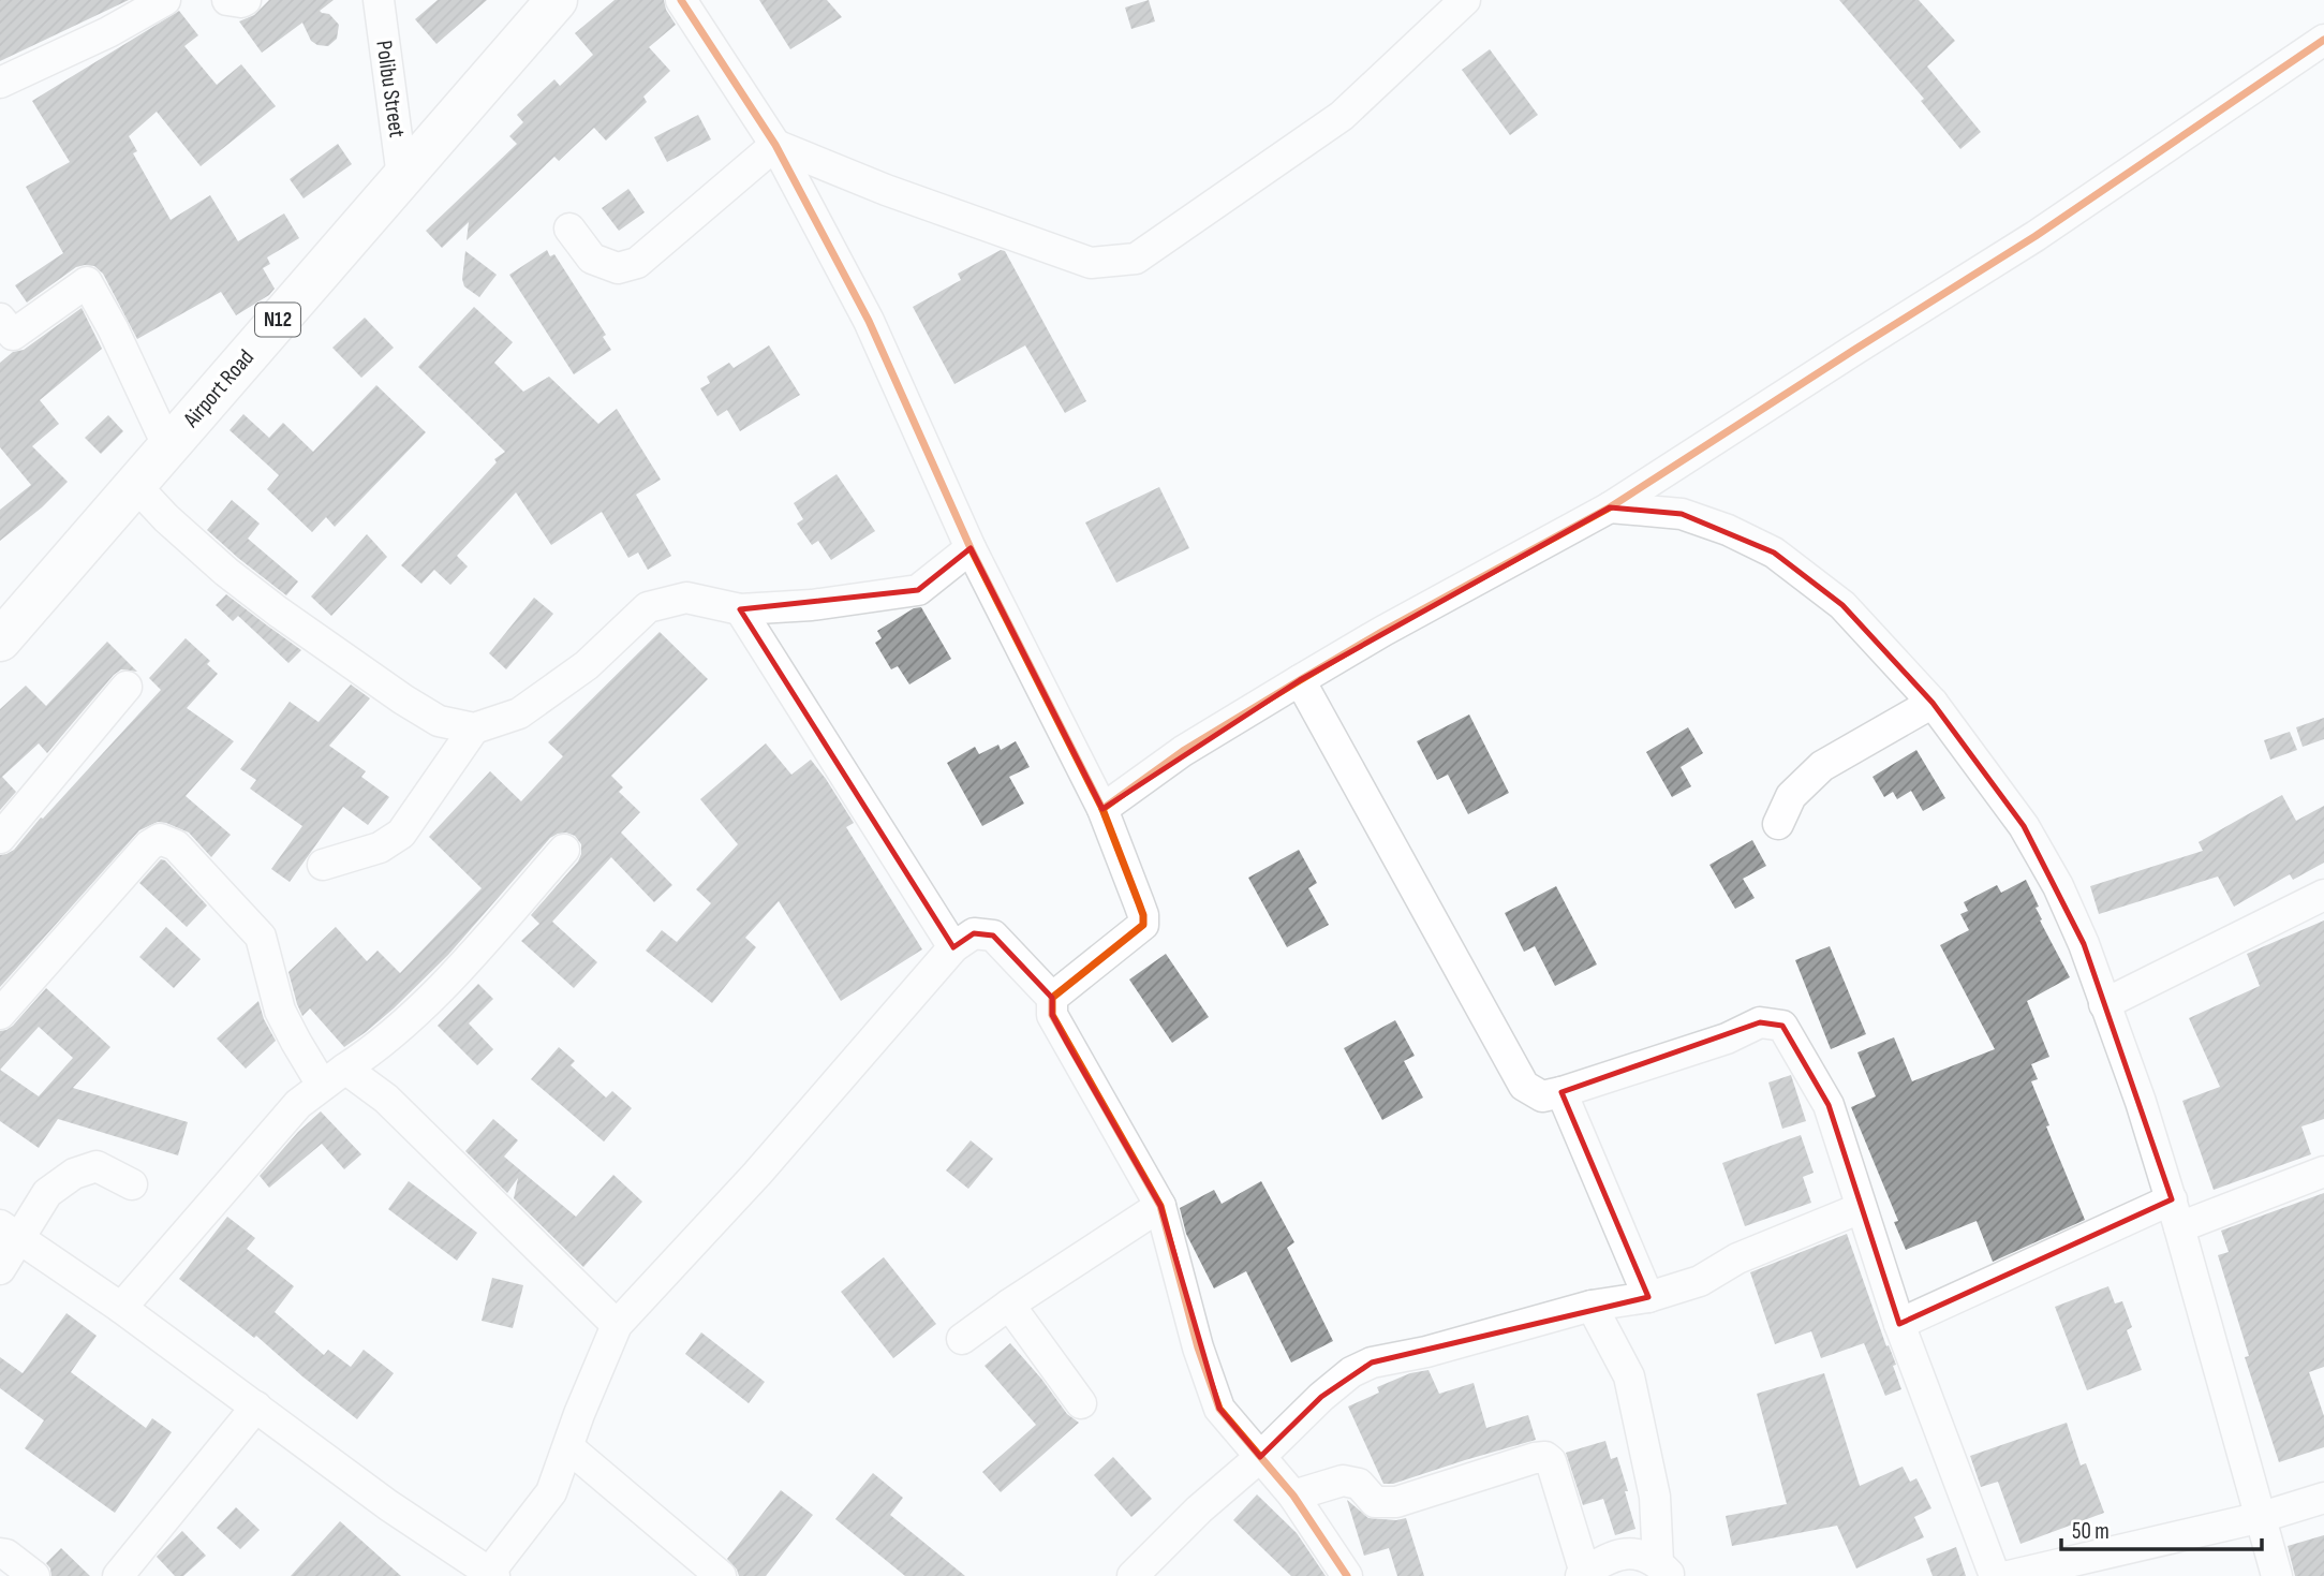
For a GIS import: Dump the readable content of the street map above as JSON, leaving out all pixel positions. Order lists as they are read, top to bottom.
{
  "streets": {
    "highway": ["N12", "Airport Road"],
    "street": ["Polibu Street"]
  },
  "crossings": [
    ["Polibu Street", "Airport Road"]
  ],
  "scale_bar": "50 m"
}
